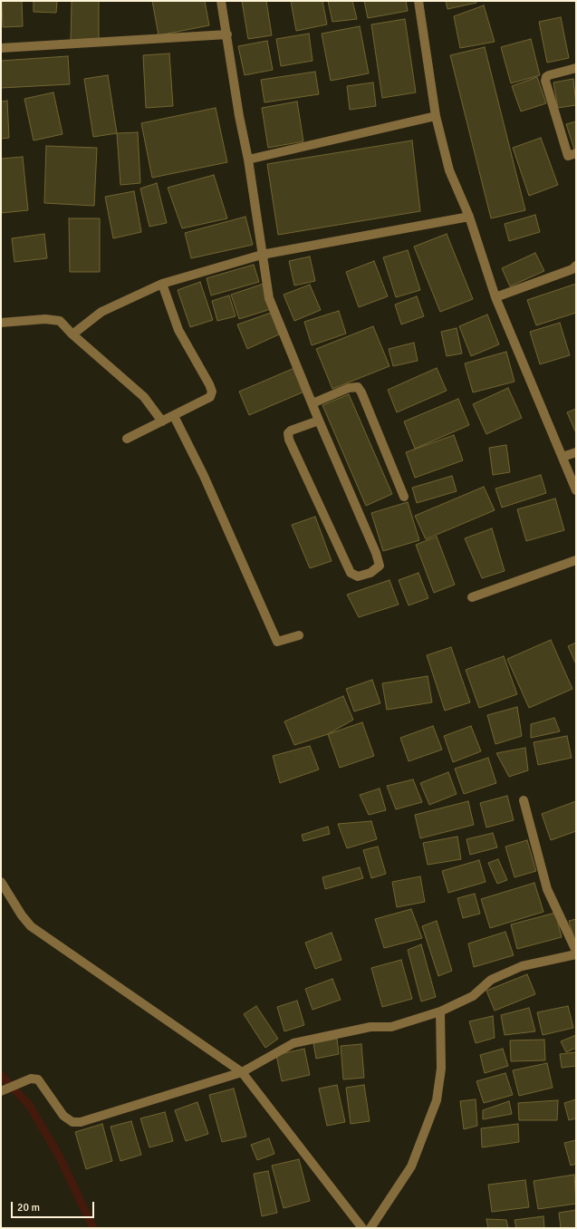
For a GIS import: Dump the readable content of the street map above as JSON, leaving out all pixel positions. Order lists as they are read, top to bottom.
{
  "scale_bar": "20 m"
}
